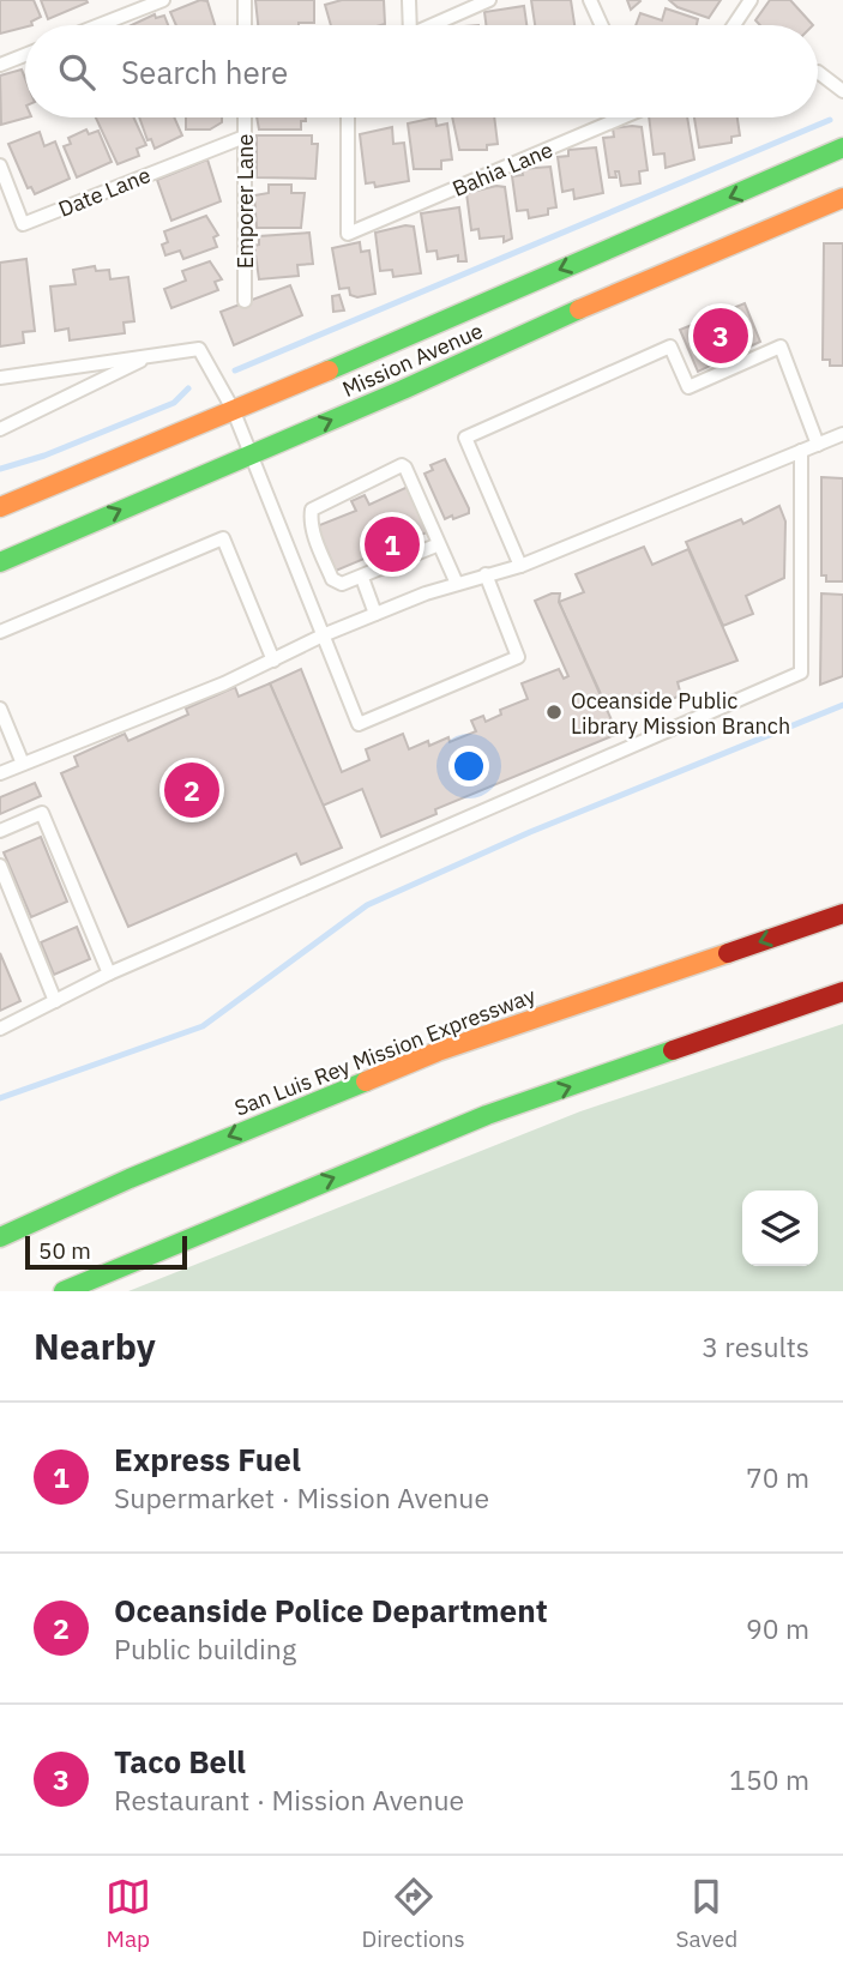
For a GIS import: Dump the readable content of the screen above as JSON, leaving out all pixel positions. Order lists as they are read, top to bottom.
{
  "streets": {
    "main road": ["Mission Avenue", "San Luis Rey Mission Expressway"],
    "lane": ["Bahia Lane", "Date Lane", "Emporer Lane"]
  },
  "crossings": [
    ["Date Lane", "Emporer Lane"]
  ],
  "places": ["Oceanside Public Library Mission Branch"],
  "scale_bar": "50 m",
  "page": {
    "search": "Search here",
    "pins": ["3", "1", "2"],
    "scale": "50 m",
    "heading": ["Nearby", "3 results"],
    "list": [
      {
        "mark": "1",
        "name": "Express Fuel",
        "note": "Supermarket · Mission Avenue",
        "value": "70 m"
      },
      {
        "mark": "2",
        "name": "Oceanside Police Department",
        "note": "Public building",
        "value": "90 m"
      },
      {
        "mark": "3",
        "name": "Taco Bell",
        "note": "Restaurant · Mission Avenue",
        "value": "150 m"
      }
    ],
    "nav": ["Map", "Directions", "Saved"]
  }
}
